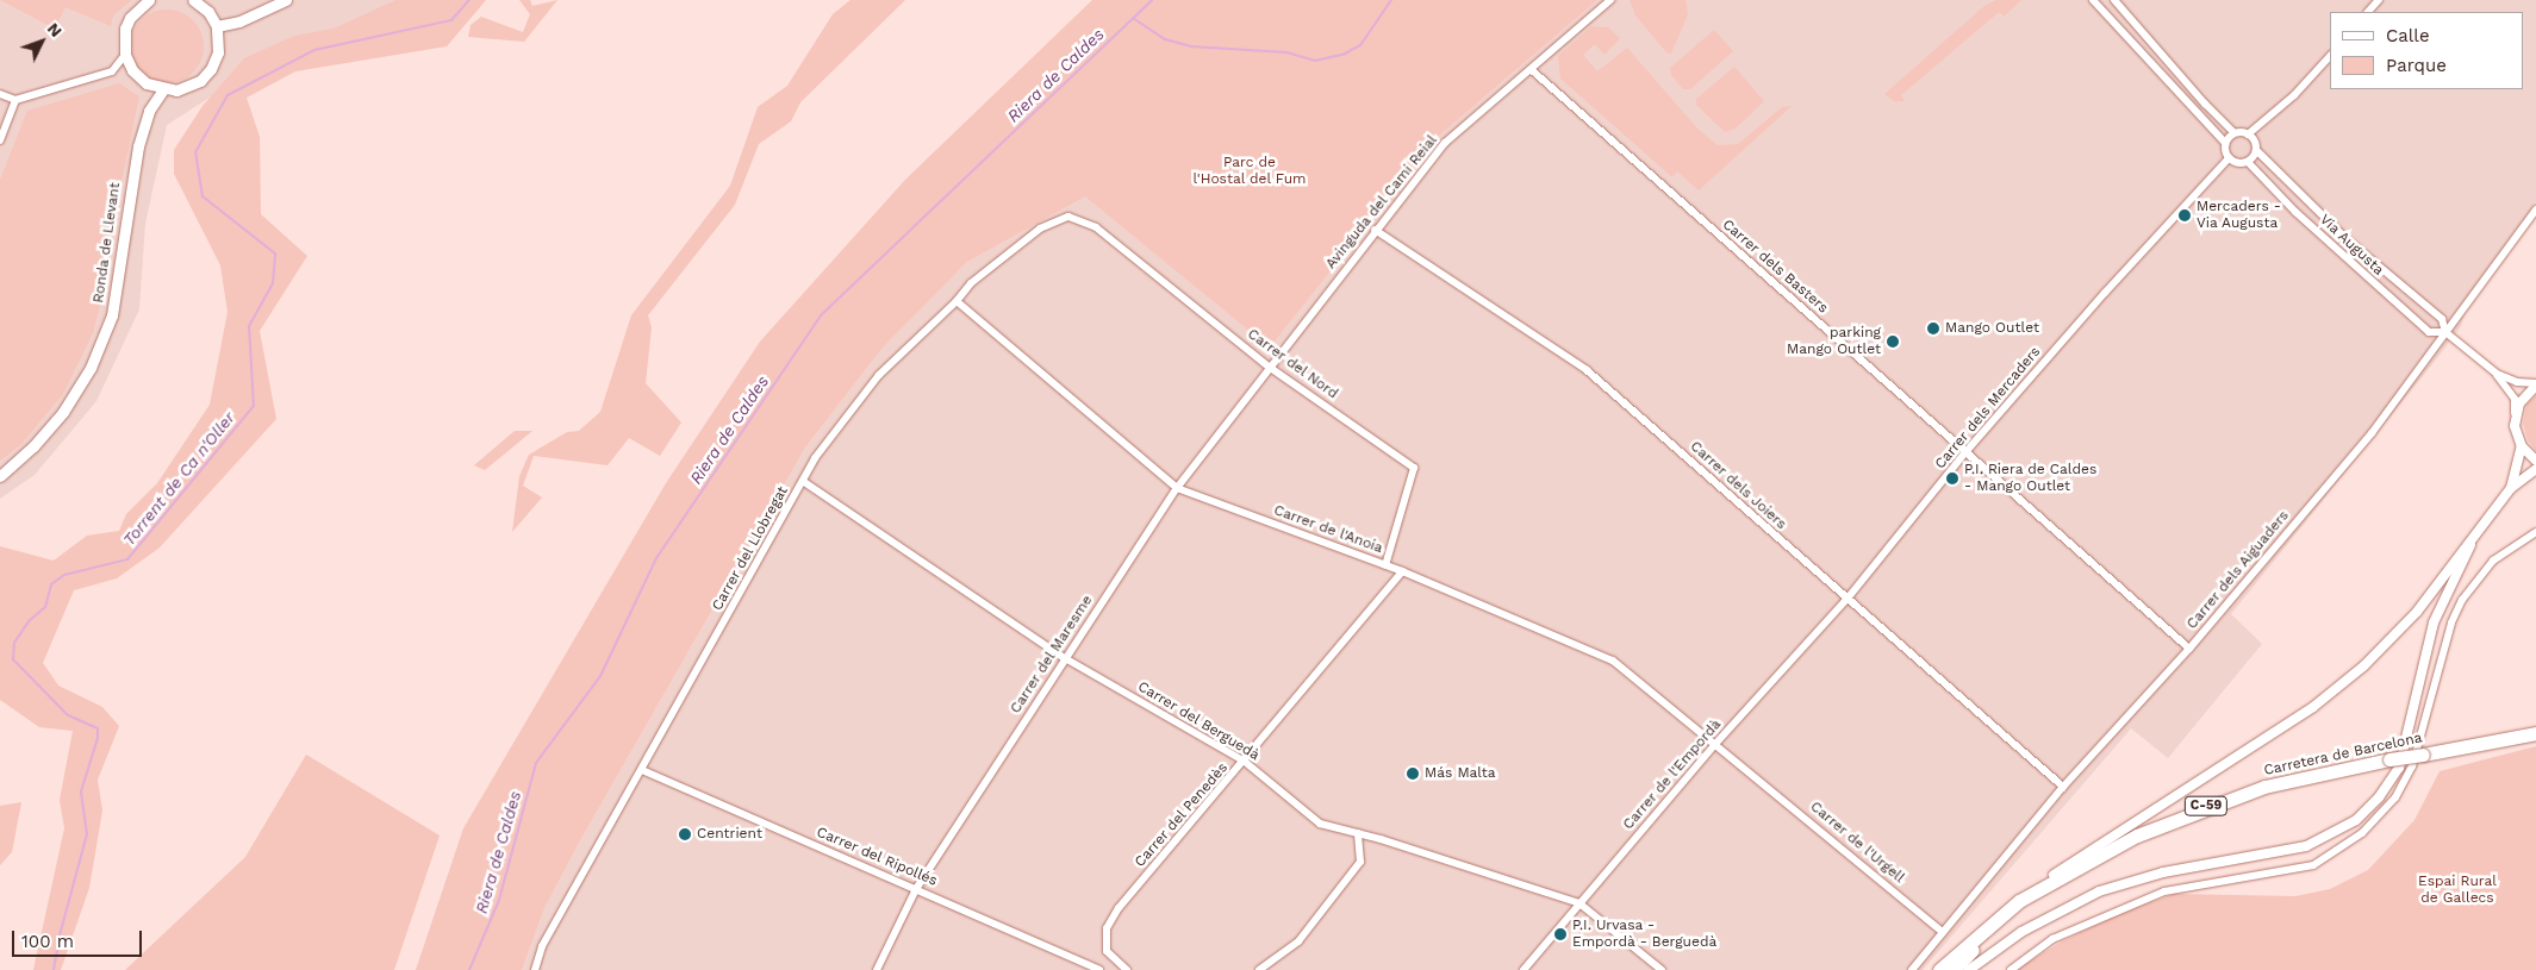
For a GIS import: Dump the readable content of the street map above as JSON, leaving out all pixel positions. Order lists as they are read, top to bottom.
{
  "streets": {
    "highway": ["Carretera de Barcelona", "C-59"],
    "main road": ["Ronda de Llevant"],
    "street": [
      "Avinguda del Camí Reial",
      "Via Augusta",
      "Carrer dels Basters",
      "Carrer del Nord",
      "Carrer dels Mercaders",
      "Carrer dels Joiers",
      "Carrer de l'Anoia",
      "Carrer del Llobregat",
      "Carrer dels Aiguaders",
      "Carrer del Maresme",
      "Carrer del Berguedà",
      "Carrer de l'Empordà",
      "Carrer del Penedès",
      "Carrer de l'Urgell",
      "Carrer del Ripollés"
    ]
  },
  "crossings": [
    ["Avinguda del Camí Reial", "Carrer dels Basters"],
    ["Avinguda del Camí Reial", "Carrer del Nord"],
    ["Avinguda del Camí Reial", "Carrer dels Joiers"],
    ["Avinguda del Camí Reial", "Carrer del Maresme"],
    ["Via Augusta", "Carrer dels Mercaders"],
    ["Via Augusta", "Carrer dels Aiguaders"],
    ["Carrer dels Basters", "Carrer dels Mercaders"],
    ["Carrer dels Basters", "Carrer dels Aiguaders"],
    ["Carrer del Nord", "Carrer de l'Anoia"],
    ["Carrer del Nord", "Carrer del Llobregat"],
    ["Carrer del Nord", "Carrer del Maresme"],
    ["Carrer dels Mercaders", "Carrer dels Joiers"],
    ["Carrer dels Mercaders", "Carrer de l'Empordà"],
    ["Carrer dels Joiers", "Carrer dels Aiguaders"],
    ["Carrer dels Joiers", "Carrer de l'Empordà"],
    ["Carrer de l'Anoia", "Carrer del Llobregat"],
    ["Carrer de l'Anoia", "Carrer del Maresme"],
    ["Carrer de l'Anoia", "Carrer de l'Empordà"],
    ["Carrer de l'Anoia", "Carrer del Penedès"],
    ["Carrer de l'Anoia", "Carrer de l'Urgell"],
    ["Carrer del Llobregat", "Carrer del Berguedà"],
    ["Carrer del Llobregat", "Carrer del Ripollés"],
    ["Carrer dels Aiguaders", "Carrer de l'Urgell"],
    ["Carrer del Maresme", "Carrer del Berguedà"],
    ["Carrer del Maresme", "Carrer del Ripollés"],
    ["Carrer del Berguedà", "Carrer de l'Empordà"],
    ["Carrer del Berguedà", "Carrer del Penedès"],
    ["Carrer de l'Empordà", "Carrer de l'Urgell"]
  ],
  "water": ["Riera de Caldes", "Torrent de Ca n'Oller"],
  "parks": ["Parc de l'Hostal del Fum", "Espai Rural de Gallecs"],
  "places": [
    "Mercaders - Via Augusta",
    "Mango Outlet",
    "parking Mango Outlet",
    "P.I. Riera de Caldes - Mango Outlet",
    "Más Malta",
    "Centrient",
    "P.I. Urvasa - Empordà - Berguedà"
  ],
  "legend": ["Calle", "Parque"],
  "scale_bar": "100 m",
  "north": "top right"
}
